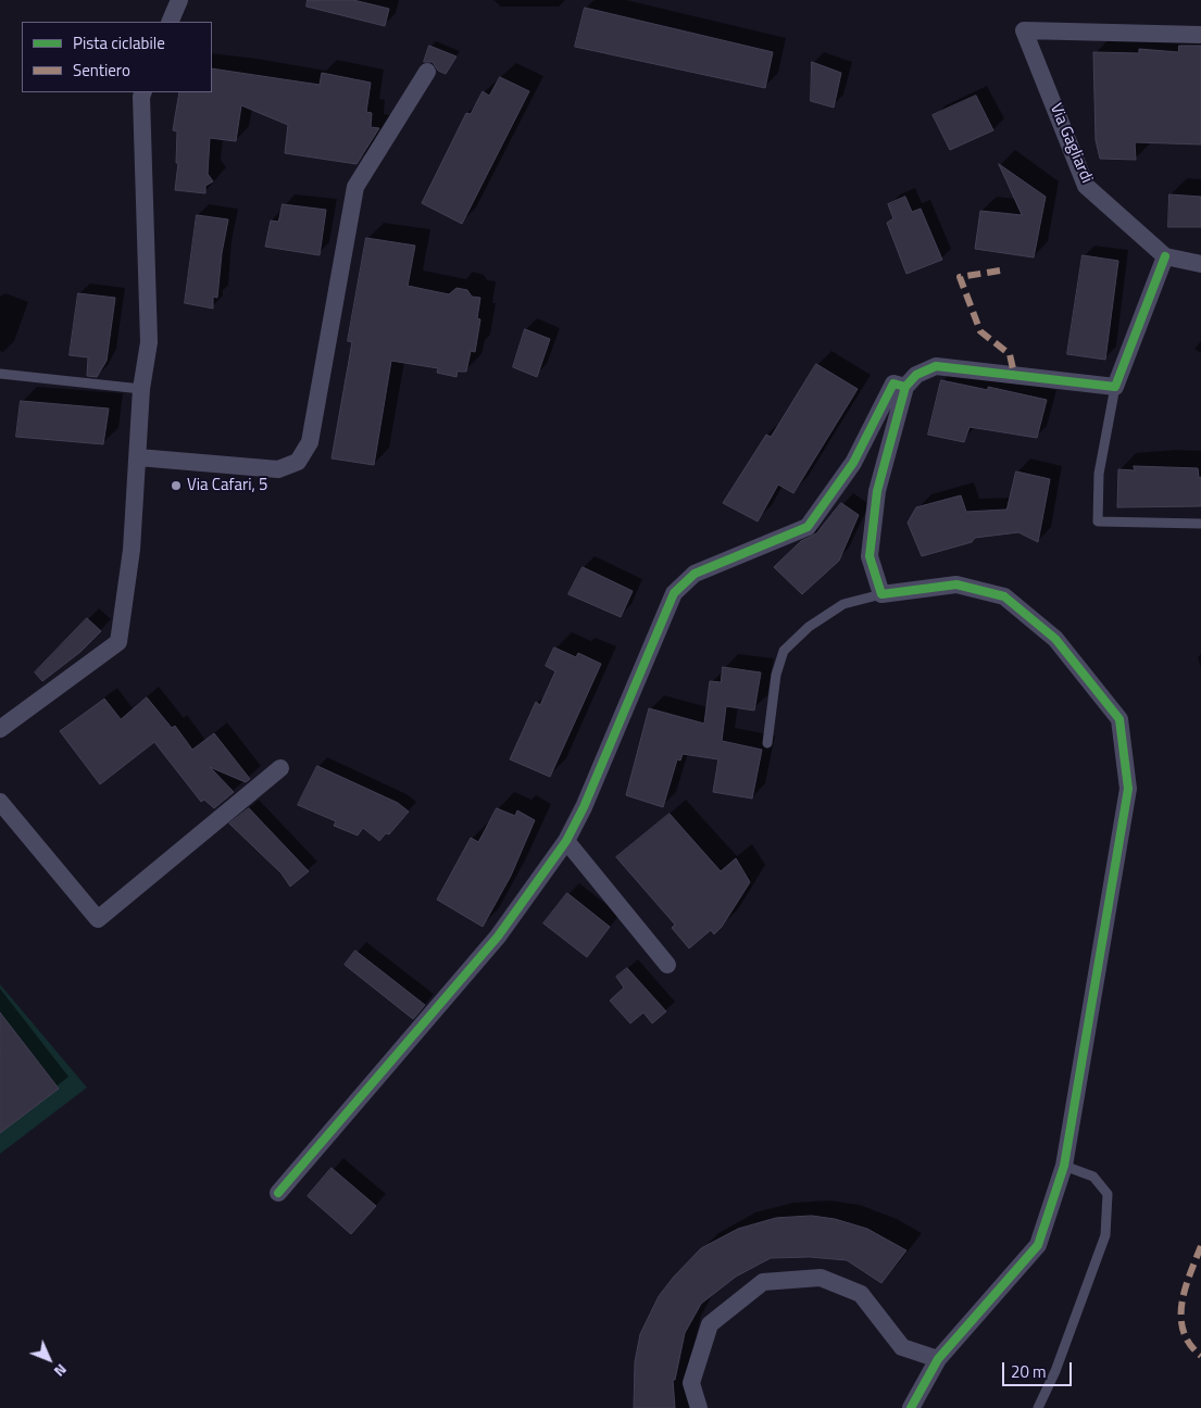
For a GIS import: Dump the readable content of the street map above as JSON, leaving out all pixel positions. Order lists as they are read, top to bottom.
{
  "streets": {
    "street": ["Via Gagliardi"]
  },
  "places": ["Via Cafari, 5"],
  "legend": ["Pista ciclabile", "Sentiero"],
  "scale_bar": "20 m",
  "north": "bottom right"
}
